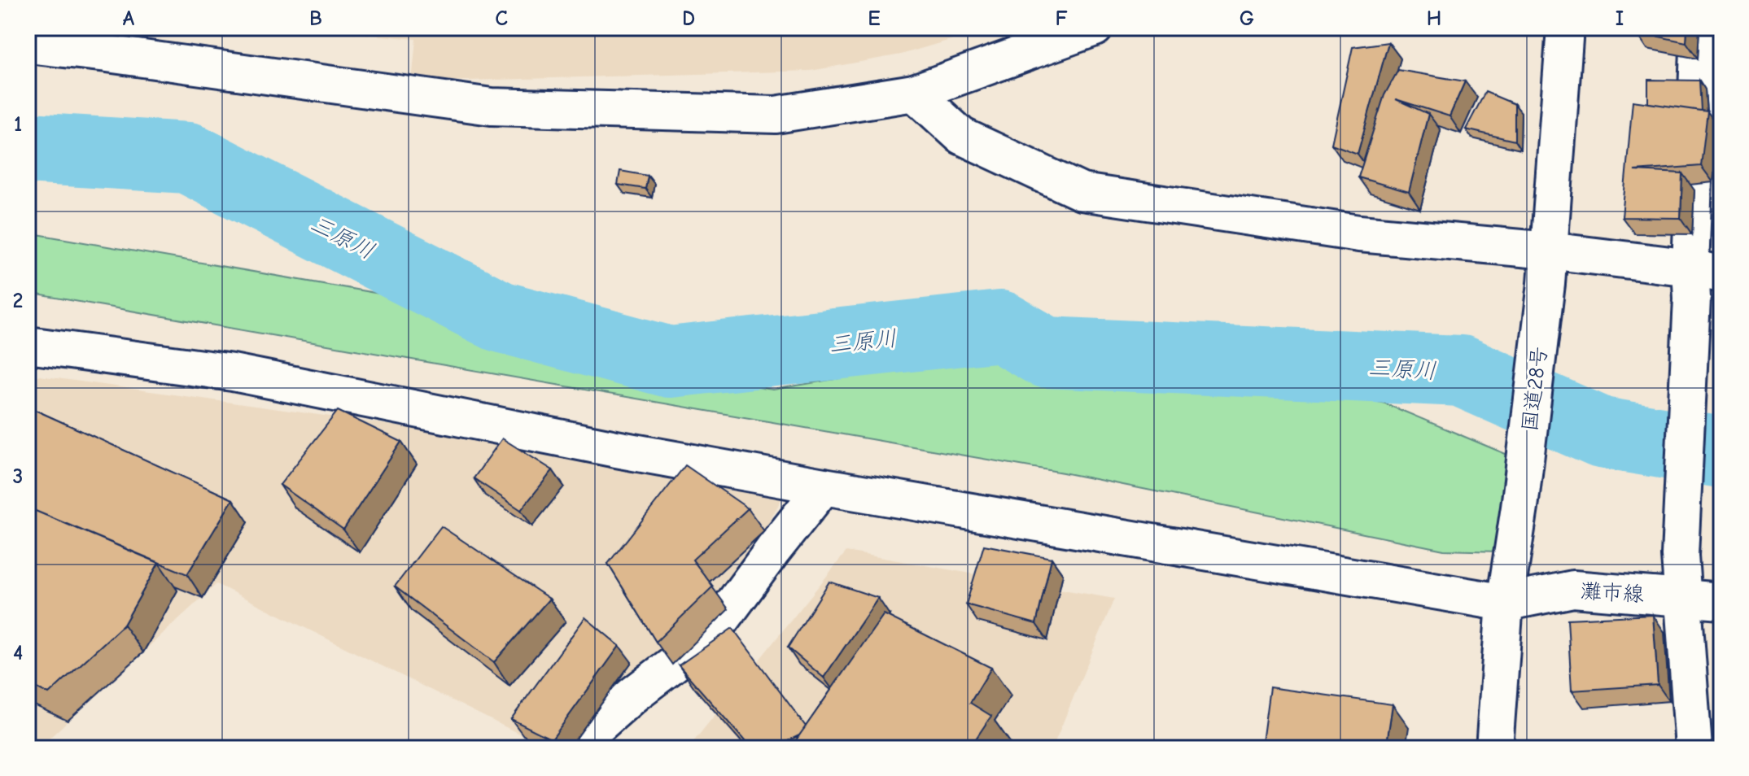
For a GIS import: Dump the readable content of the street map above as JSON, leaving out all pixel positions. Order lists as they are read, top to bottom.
{
  "streets": {
    "main road": ["国道28号", "灘市線"]
  },
  "crossings": [
    ["国道28号", "灘市線"]
  ],
  "water": ["三原川"],
  "grid": {
    "columns": [
      "A",
      "B",
      "C",
      "D",
      "E",
      "F",
      "G",
      "H",
      "I"
    ],
    "rows": [
      "1",
      "2",
      "3",
      "4"
    ]
  }
}
